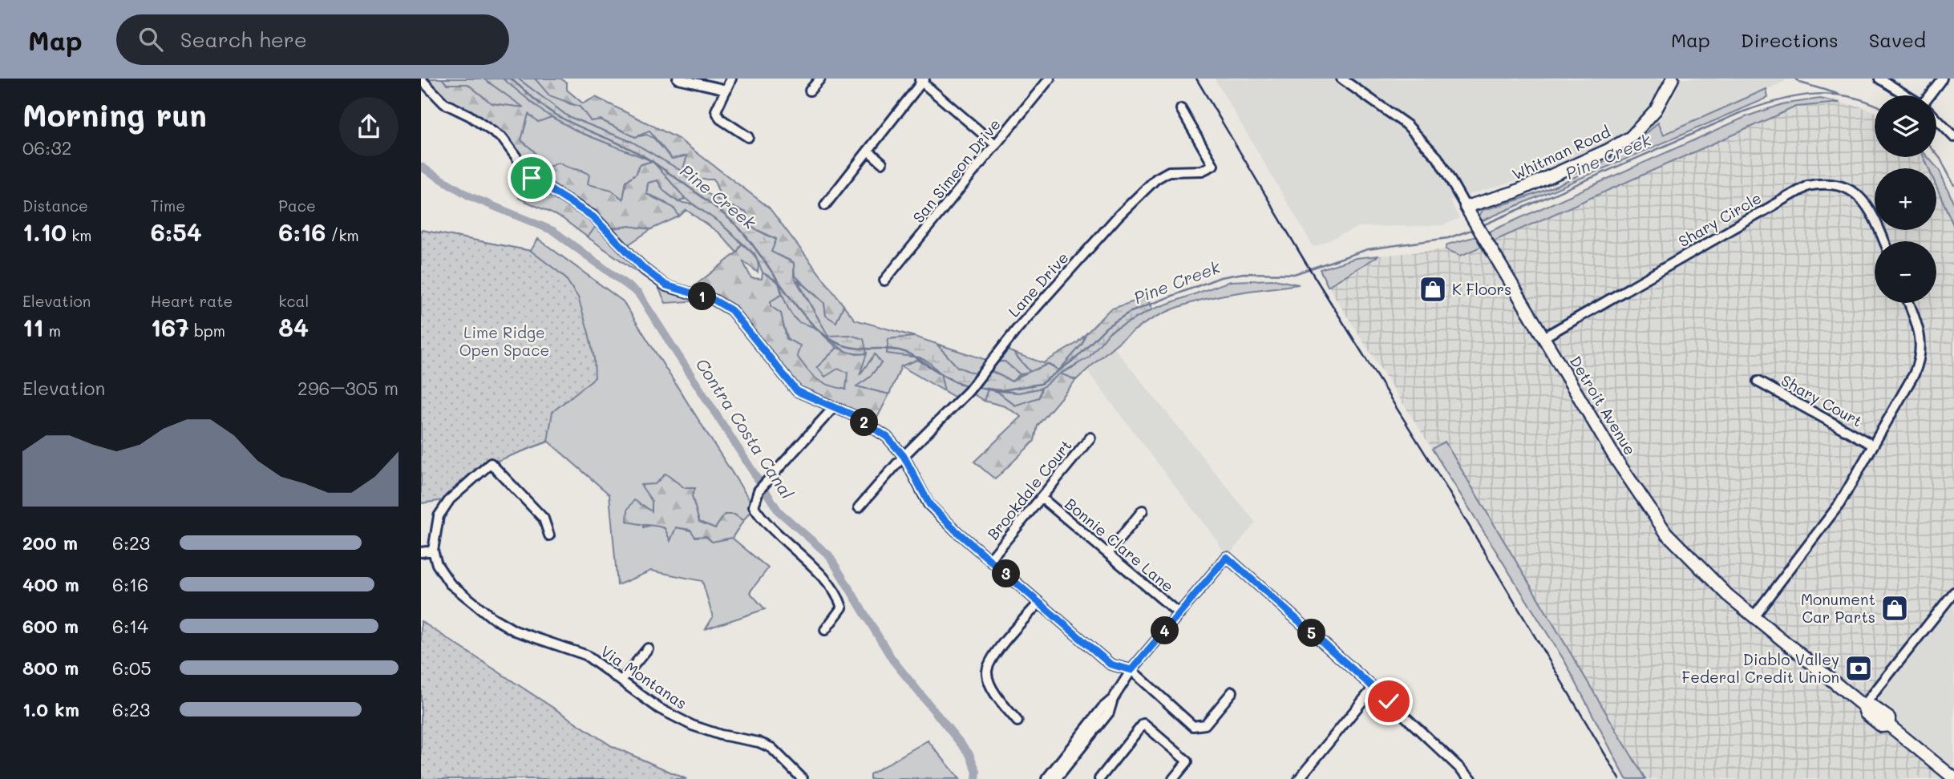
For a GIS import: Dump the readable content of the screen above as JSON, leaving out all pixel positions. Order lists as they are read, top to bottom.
{
  "streets": {
    "street": [
      "Whitman Road",
      "San Simeon Drive",
      "Shary Circle",
      "Lane Drive",
      "Shary Court",
      "Detroit Avenue",
      "Brookdale Court",
      "Bonnie Clare Lane",
      "Via Montanas"
    ]
  },
  "crossings": [
    ["Whitman Road", "Detroit Avenue"],
    ["Shary Circle", "Detroit Avenue"],
    ["Brookdale Court", "Bonnie Clare Lane"]
  ],
  "water": ["Pine Creek", "Contra Costa Canal"],
  "parks": ["Lime Ridge Open Space"],
  "places": {
    "shop": ["K Floors", "Monument Car Parts"],
    "bank": ["Diablo Valley Federal Credit Union"]
  },
  "page": {
    "header": "Map",
    "search": "Search here",
    "nav": ["Map", "Directions", "Saved"],
    "heading": ["Morning run", "06:32"],
    "map_buttons": ["+", "−"],
    "stats": [
      ["Distance", "1.10 km"],
      ["Time", "6:54"],
      ["Pace", "6:16 /km"],
      ["Elevation", "11 m"],
      ["Heart rate", "167 bpm"],
      ["kcal", "84"]
    ],
    "pins": [
      "1",
      "2",
      "3",
      "4",
      "5"
    ],
    "chart": ["Elevation", "296–305 m"],
    "list": [
      {
        "name": "200 m",
        "note": "6:23"
      },
      {
        "name": "400 m",
        "note": "6:16"
      },
      {
        "name": "600 m",
        "note": "6:14"
      },
      {
        "name": "800 m",
        "note": "6:05"
      },
      {
        "name": "1.0 km",
        "note": "6:23"
      }
    ]
  }
}
